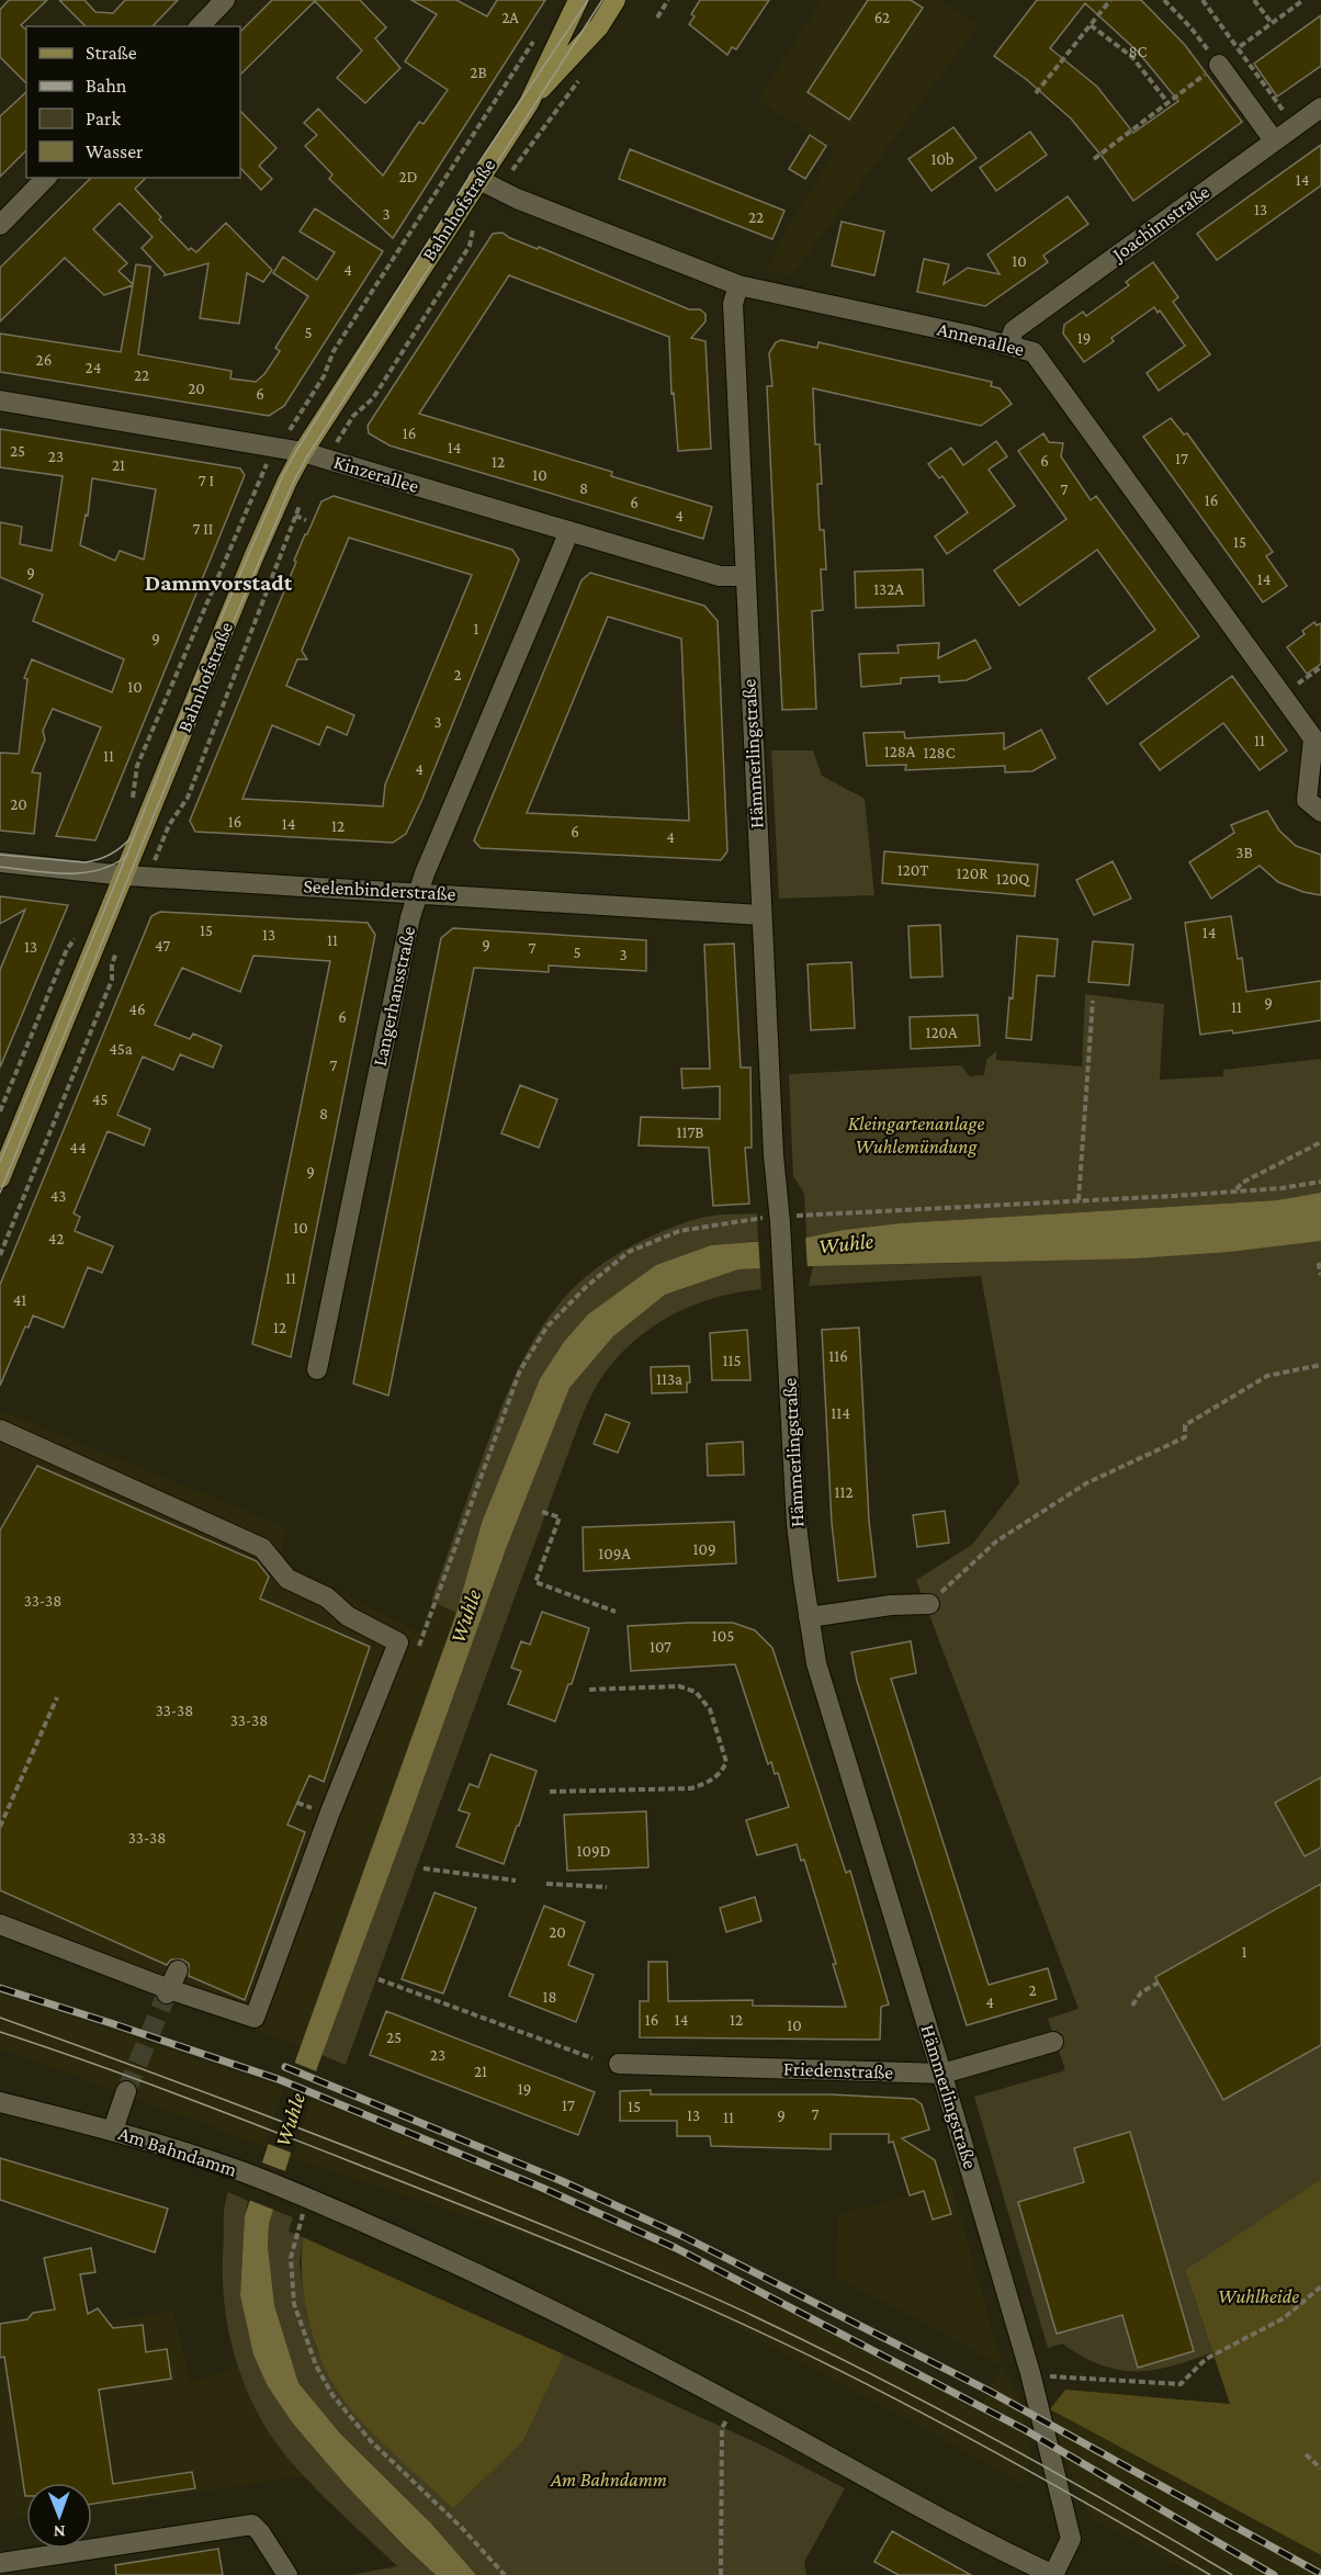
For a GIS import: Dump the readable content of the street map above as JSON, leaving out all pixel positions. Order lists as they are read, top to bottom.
{
  "streets": {
    "main road": ["Bahnhofstraße"],
    "street": [
      "Joachimstraße",
      "Annenallee",
      "Kinzerallee",
      "Hämmerlingstraße",
      "Seelenbinderstraße",
      "Langerhansstraße",
      "Friedenstraße",
      "Am Bahndamm"
    ]
  },
  "crossings": [
    ["Bahnhofstraße", "Annenallee"],
    ["Bahnhofstraße", "Kinzerallee"],
    ["Bahnhofstraße", "Seelenbinderstraße"],
    ["Joachimstraße", "Annenallee"],
    ["Annenallee", "Hämmerlingstraße"],
    ["Kinzerallee", "Hämmerlingstraße"],
    ["Kinzerallee", "Langerhansstraße"],
    ["Hämmerlingstraße", "Seelenbinderstraße"],
    ["Hämmerlingstraße", "Friedenstraße"],
    ["Hämmerlingstraße", "Am Bahndamm"],
    ["Seelenbinderstraße", "Langerhansstraße"]
  ],
  "districts": ["Dammvorstadt"],
  "water": ["Wuhle"],
  "parks": ["Kleingartenanlage Wuhlemündung", "Wuhlheide", "Am Bahndamm"],
  "house_numbers": [
    "2A",
    "62",
    "8C",
    "2B",
    "10b",
    "2D",
    "14",
    "13",
    "3",
    "22",
    "10",
    "4",
    "5",
    "19",
    "26",
    "24",
    "22",
    "20",
    "6",
    "16",
    "14",
    "25",
    "23",
    "17",
    "6",
    "12",
    "21",
    "10",
    "7 I",
    "8",
    "7",
    "16",
    "6",
    "4",
    "7 II",
    "15",
    "9",
    "14",
    "132A",
    "1",
    "9",
    "2",
    "10",
    "3",
    "11",
    "128A",
    "128C",
    "11",
    "4",
    "20",
    "16",
    "14",
    "12",
    "6",
    "4",
    "3B",
    "120T",
    "120R",
    "120Q",
    "15",
    "14",
    "13",
    "11",
    "9",
    "47",
    "13",
    "7",
    "5",
    "3",
    "9",
    "11",
    "46",
    "6",
    "120A",
    "45a",
    "7",
    "45",
    "8",
    "117B",
    "44",
    "9",
    "43",
    "10",
    "42",
    "11",
    "41",
    "12",
    "116",
    "115",
    "113a",
    "114",
    "112",
    "109",
    "109A",
    "33-38",
    "105",
    "107",
    "33-38",
    "33-38",
    "33-38",
    "109D",
    "20",
    "1",
    "2",
    "18",
    "4",
    "16",
    "14",
    "12",
    "10",
    "25",
    "23",
    "21",
    "19",
    "17",
    "15",
    "7",
    "13",
    "9",
    "11"
  ],
  "legend": [
    "Straße",
    "Bahn",
    "Park",
    "Wasser"
  ],
  "north": "bottom"
}
